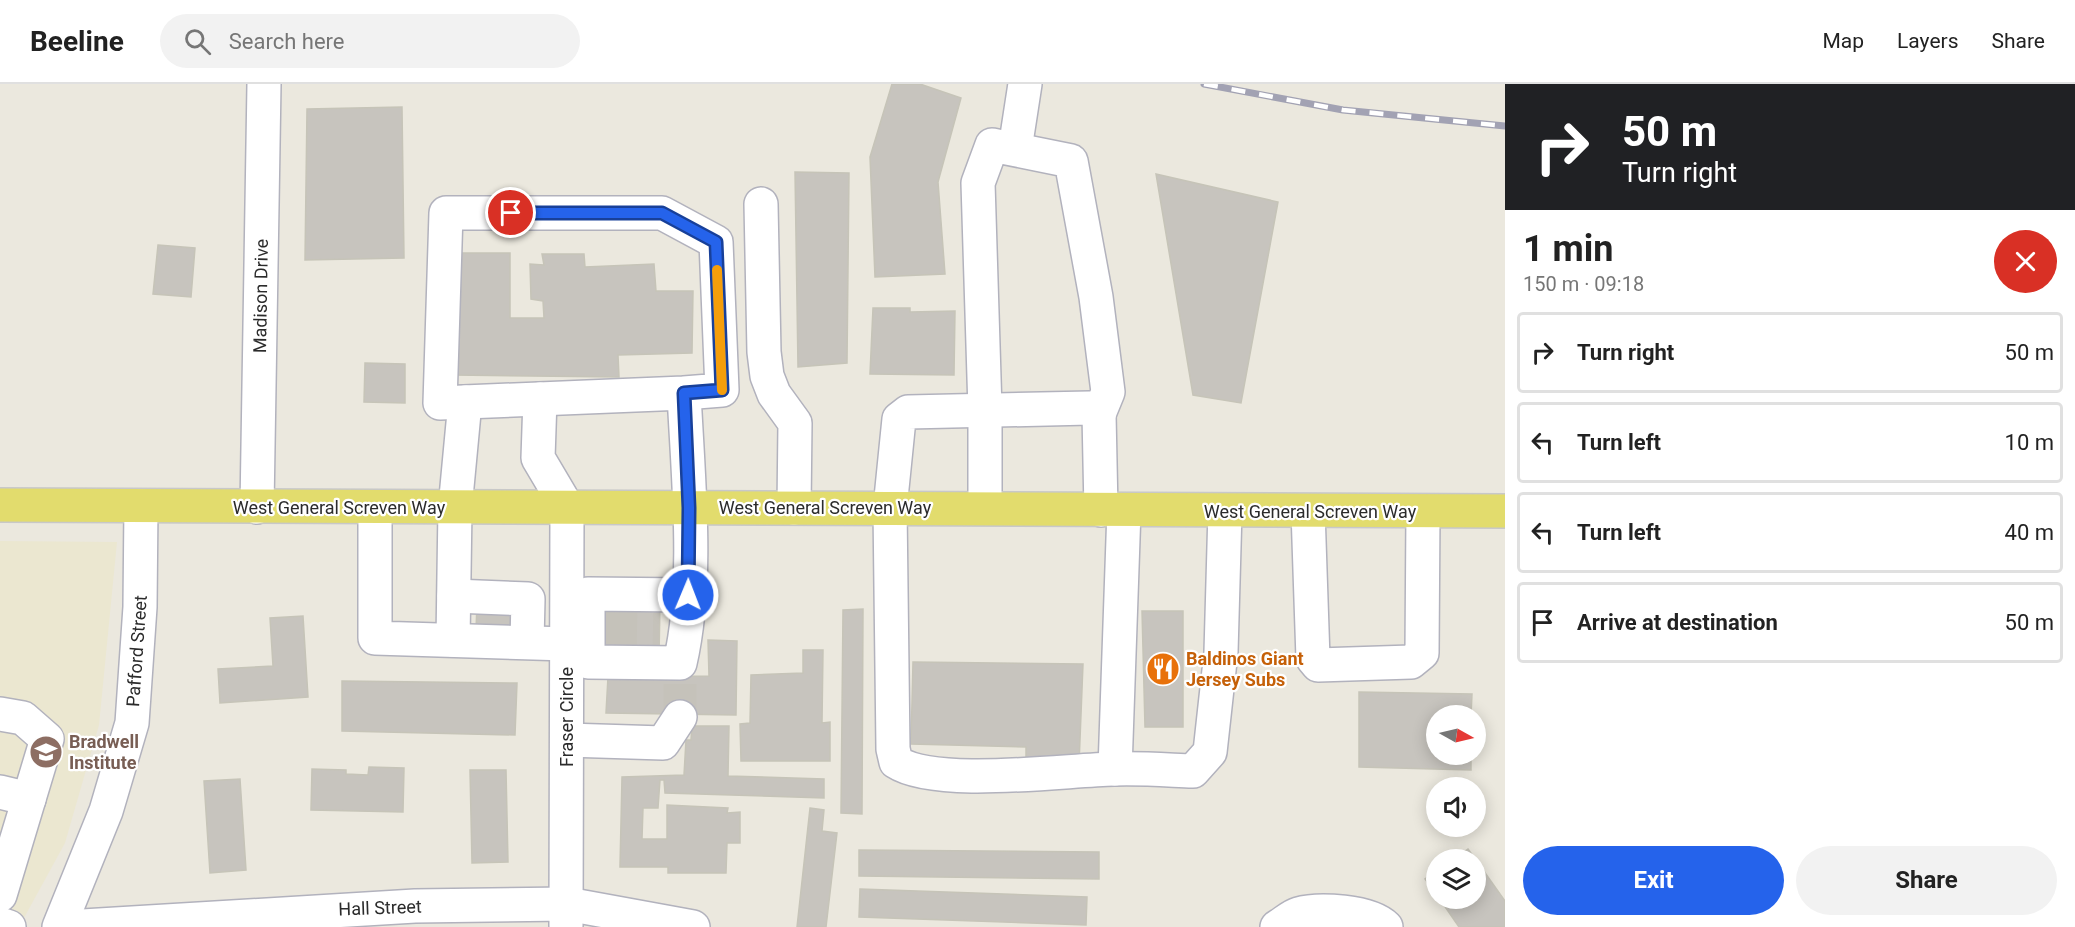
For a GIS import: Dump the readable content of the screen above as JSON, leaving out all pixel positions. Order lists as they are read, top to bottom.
{
  "streets": {
    "main road": ["West General Screven Way"],
    "street": [
      "Madison Drive",
      "Pafford Street",
      "Fraser Circle",
      "Hall Street"
    ]
  },
  "crossings": [
    ["Madison Drive", "West General Screven Way"],
    ["West General Screven Way", "Pafford Street"],
    ["West General Screven Way", "Fraser Circle"],
    ["Fraser Circle", "Hall Street"]
  ],
  "places": {
    "restaurant": ["Baldinos Giant Jersey Subs"],
    "school or university": ["Bradwell Institute"]
  },
  "north": "right",
  "page": {
    "header": "Beeline",
    "search": "Search here",
    "nav": ["Map", "Layers", "Share"],
    "turn": ["50 m", "Turn right"],
    "heading": ["1 min", "150 m · 09:18"],
    "list": [
      {
        "name": "Turn right",
        "value": "50 m"
      },
      {
        "name": "Turn left",
        "value": "10 m"
      },
      {
        "name": "Turn left",
        "value": "40 m"
      },
      {
        "name": "Arrive at destination",
        "value": "50 m"
      }
    ],
    "buttons": ["Exit", "Share"]
  }
}
